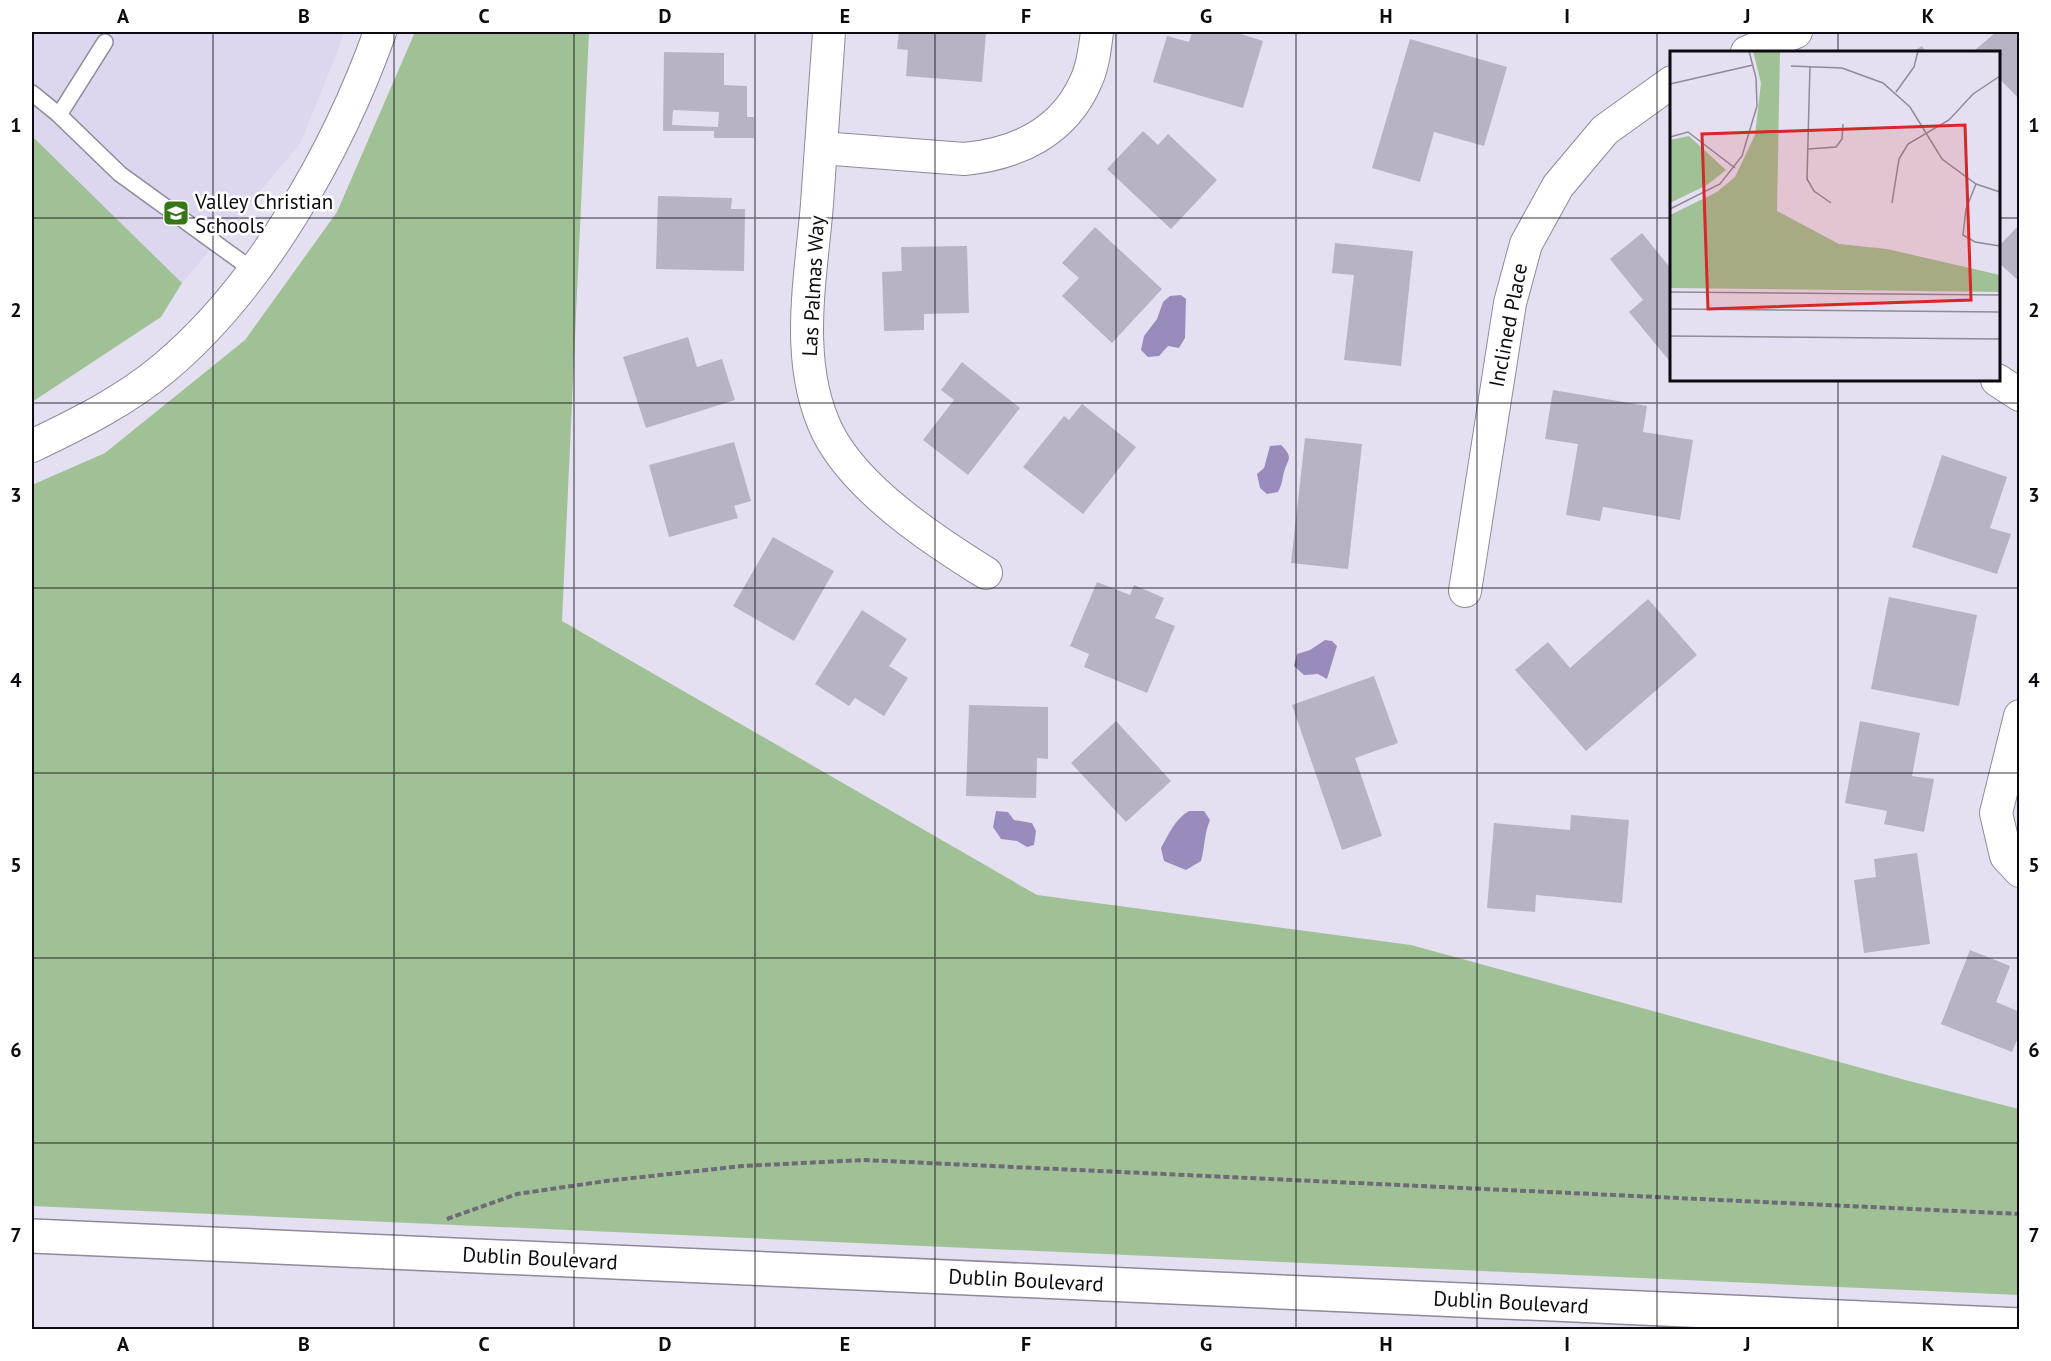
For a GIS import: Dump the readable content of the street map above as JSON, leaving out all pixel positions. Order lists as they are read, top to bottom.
{
  "streets": {
    "street": ["Las Palmas Way", "Inclined Place", "Dublin Boulevard"]
  },
  "places": {
    "school or university": ["Valley Christian Schools"]
  },
  "grid": {
    "columns": [
      "A",
      "B",
      "C",
      "D",
      "E",
      "F",
      "G",
      "H",
      "I",
      "J",
      "K"
    ],
    "rows": [
      "1",
      "2",
      "3",
      "4",
      "5",
      "6",
      "7"
    ]
  }
}
